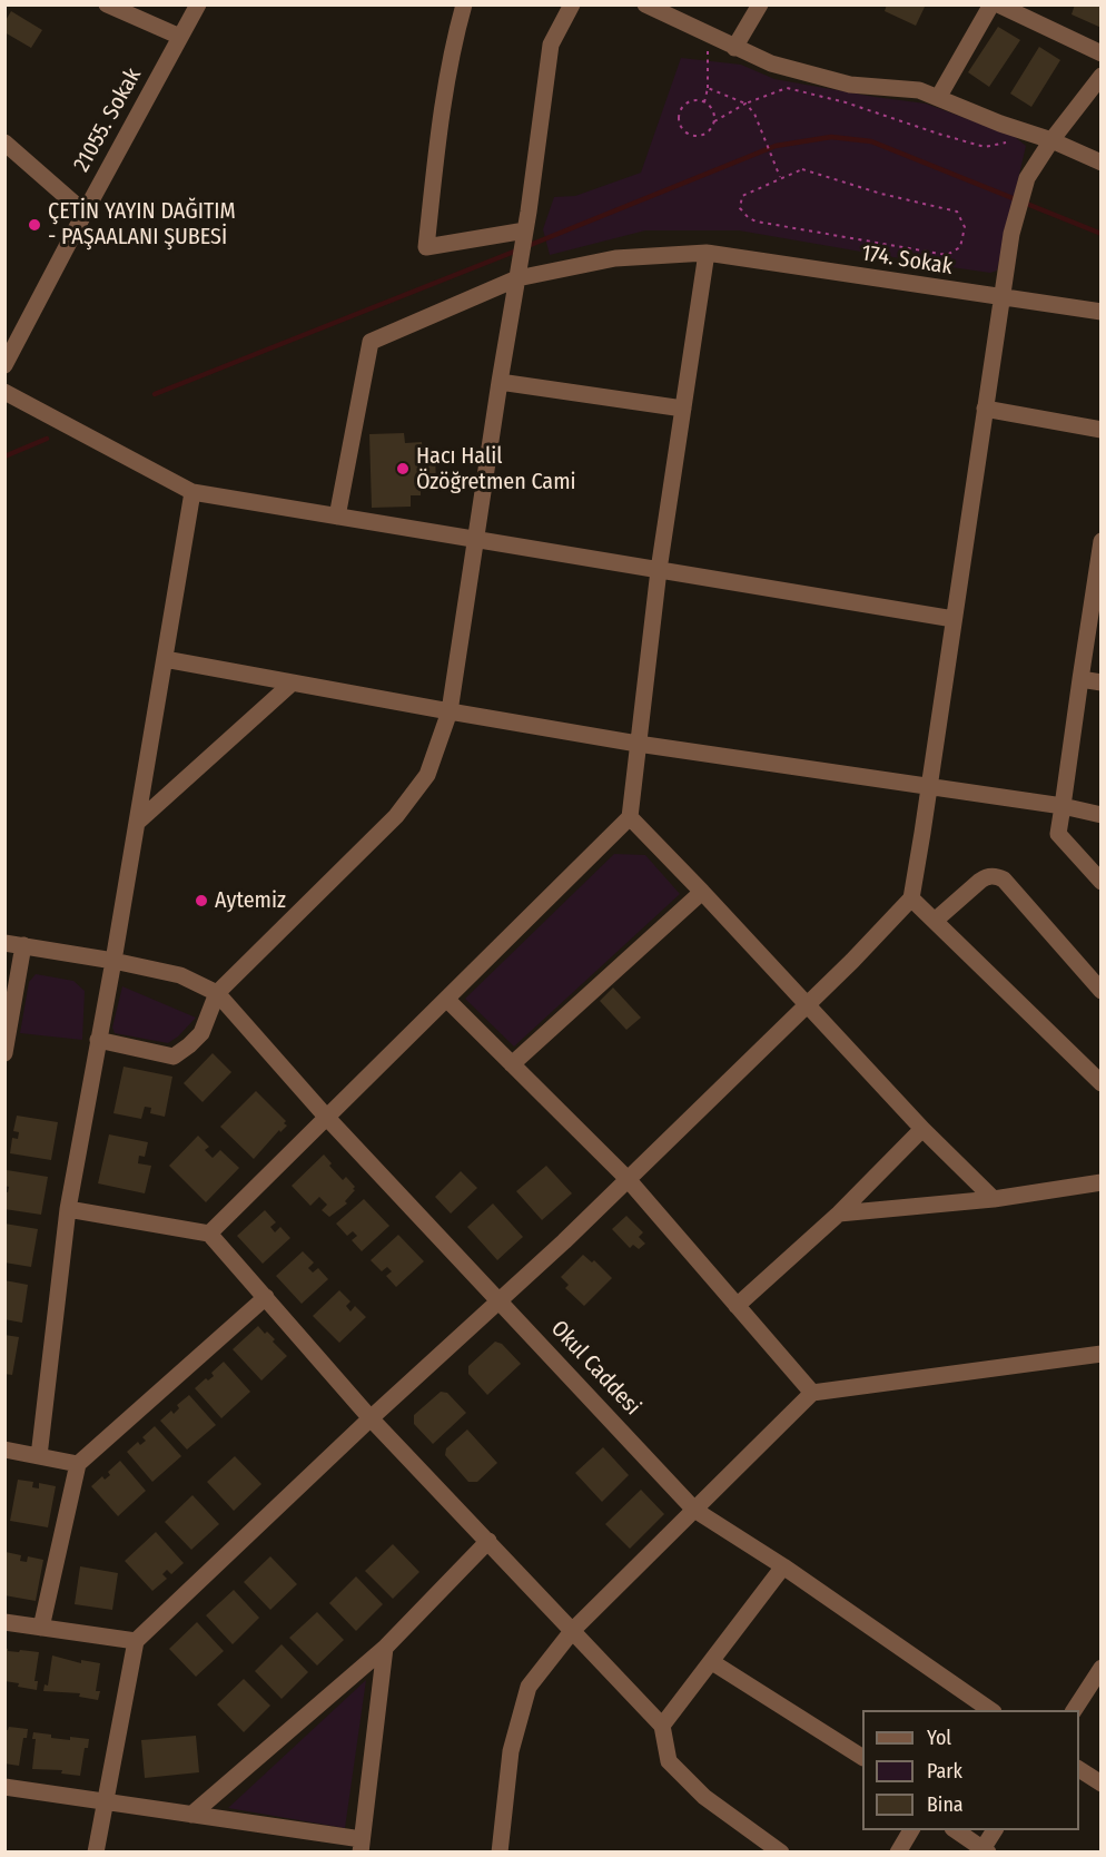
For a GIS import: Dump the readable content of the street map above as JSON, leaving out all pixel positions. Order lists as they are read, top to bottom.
{
  "streets": {
    "street": ["21055. Sokak", "174. Sokak", "Okul Caddesi"]
  },
  "places": ["ÇETİN YAYIN DAĞITIM - PAŞAALANI ŞUBESİ", "Hacı Halil Özöğretmen Cami", "Aytemiz"],
  "legend": ["Yol", "Park", "Bina"]
}
